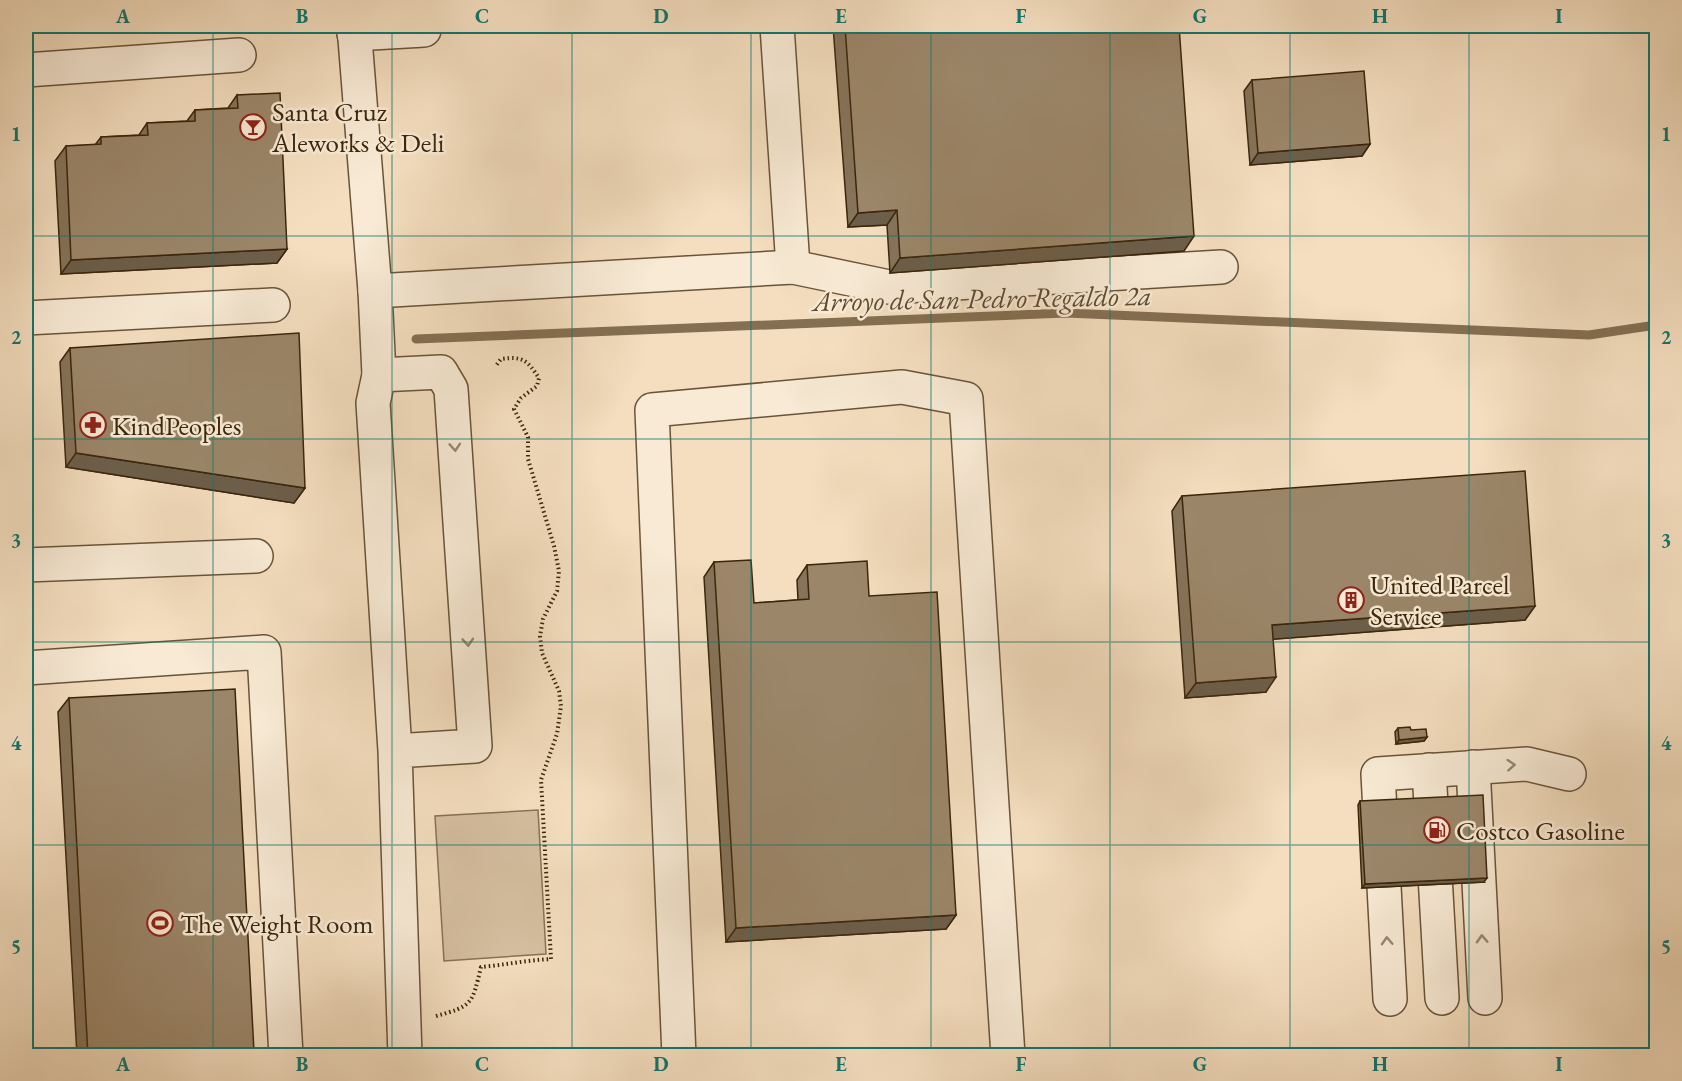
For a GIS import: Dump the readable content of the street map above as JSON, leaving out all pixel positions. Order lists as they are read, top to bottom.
{
  "water": ["Arroyo de San Pedro Regaldo 2a"],
  "places": {
    "bar": ["Santa Cruz Aleworks & Deli"],
    "pharmacy": ["KindPeoples"],
    "building": ["United Parcel Service"],
    "fuel station": ["Costco Gasoline"],
    "sports": ["The Weight Room"]
  },
  "grid": {
    "columns": [
      "A",
      "B",
      "C",
      "D",
      "E",
      "F",
      "G",
      "H",
      "I"
    ],
    "rows": [
      "1",
      "2",
      "3",
      "4",
      "5"
    ]
  }
}
